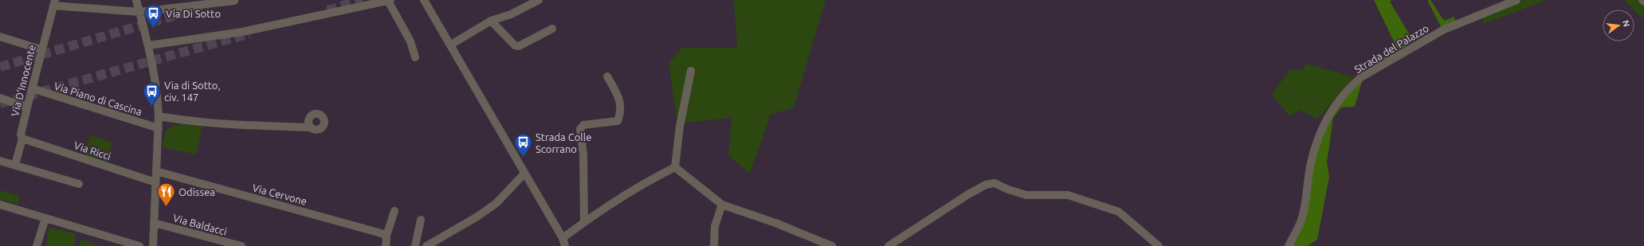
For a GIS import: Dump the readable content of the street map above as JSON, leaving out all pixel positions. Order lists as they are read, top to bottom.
{
  "streets": {
    "street": [
      "Strada del Palazzo",
      "Via D'Innocente",
      "Via Piano di Cascina",
      "Via Ricci",
      "Via Cervone",
      "Via Baldacci"
    ]
  },
  "crossings": [
    ["Via D'Innocente", "Via Piano di Cascina"],
    ["Via D'Innocente", "Via Ricci"]
  ],
  "places": {
    "bus stop": ["Via Di Sotto", "Via di Sotto, civ. 147", "Strada Colle Scorrano"],
    "restaurant": ["Odissea"]
  },
  "north": "right"
}
